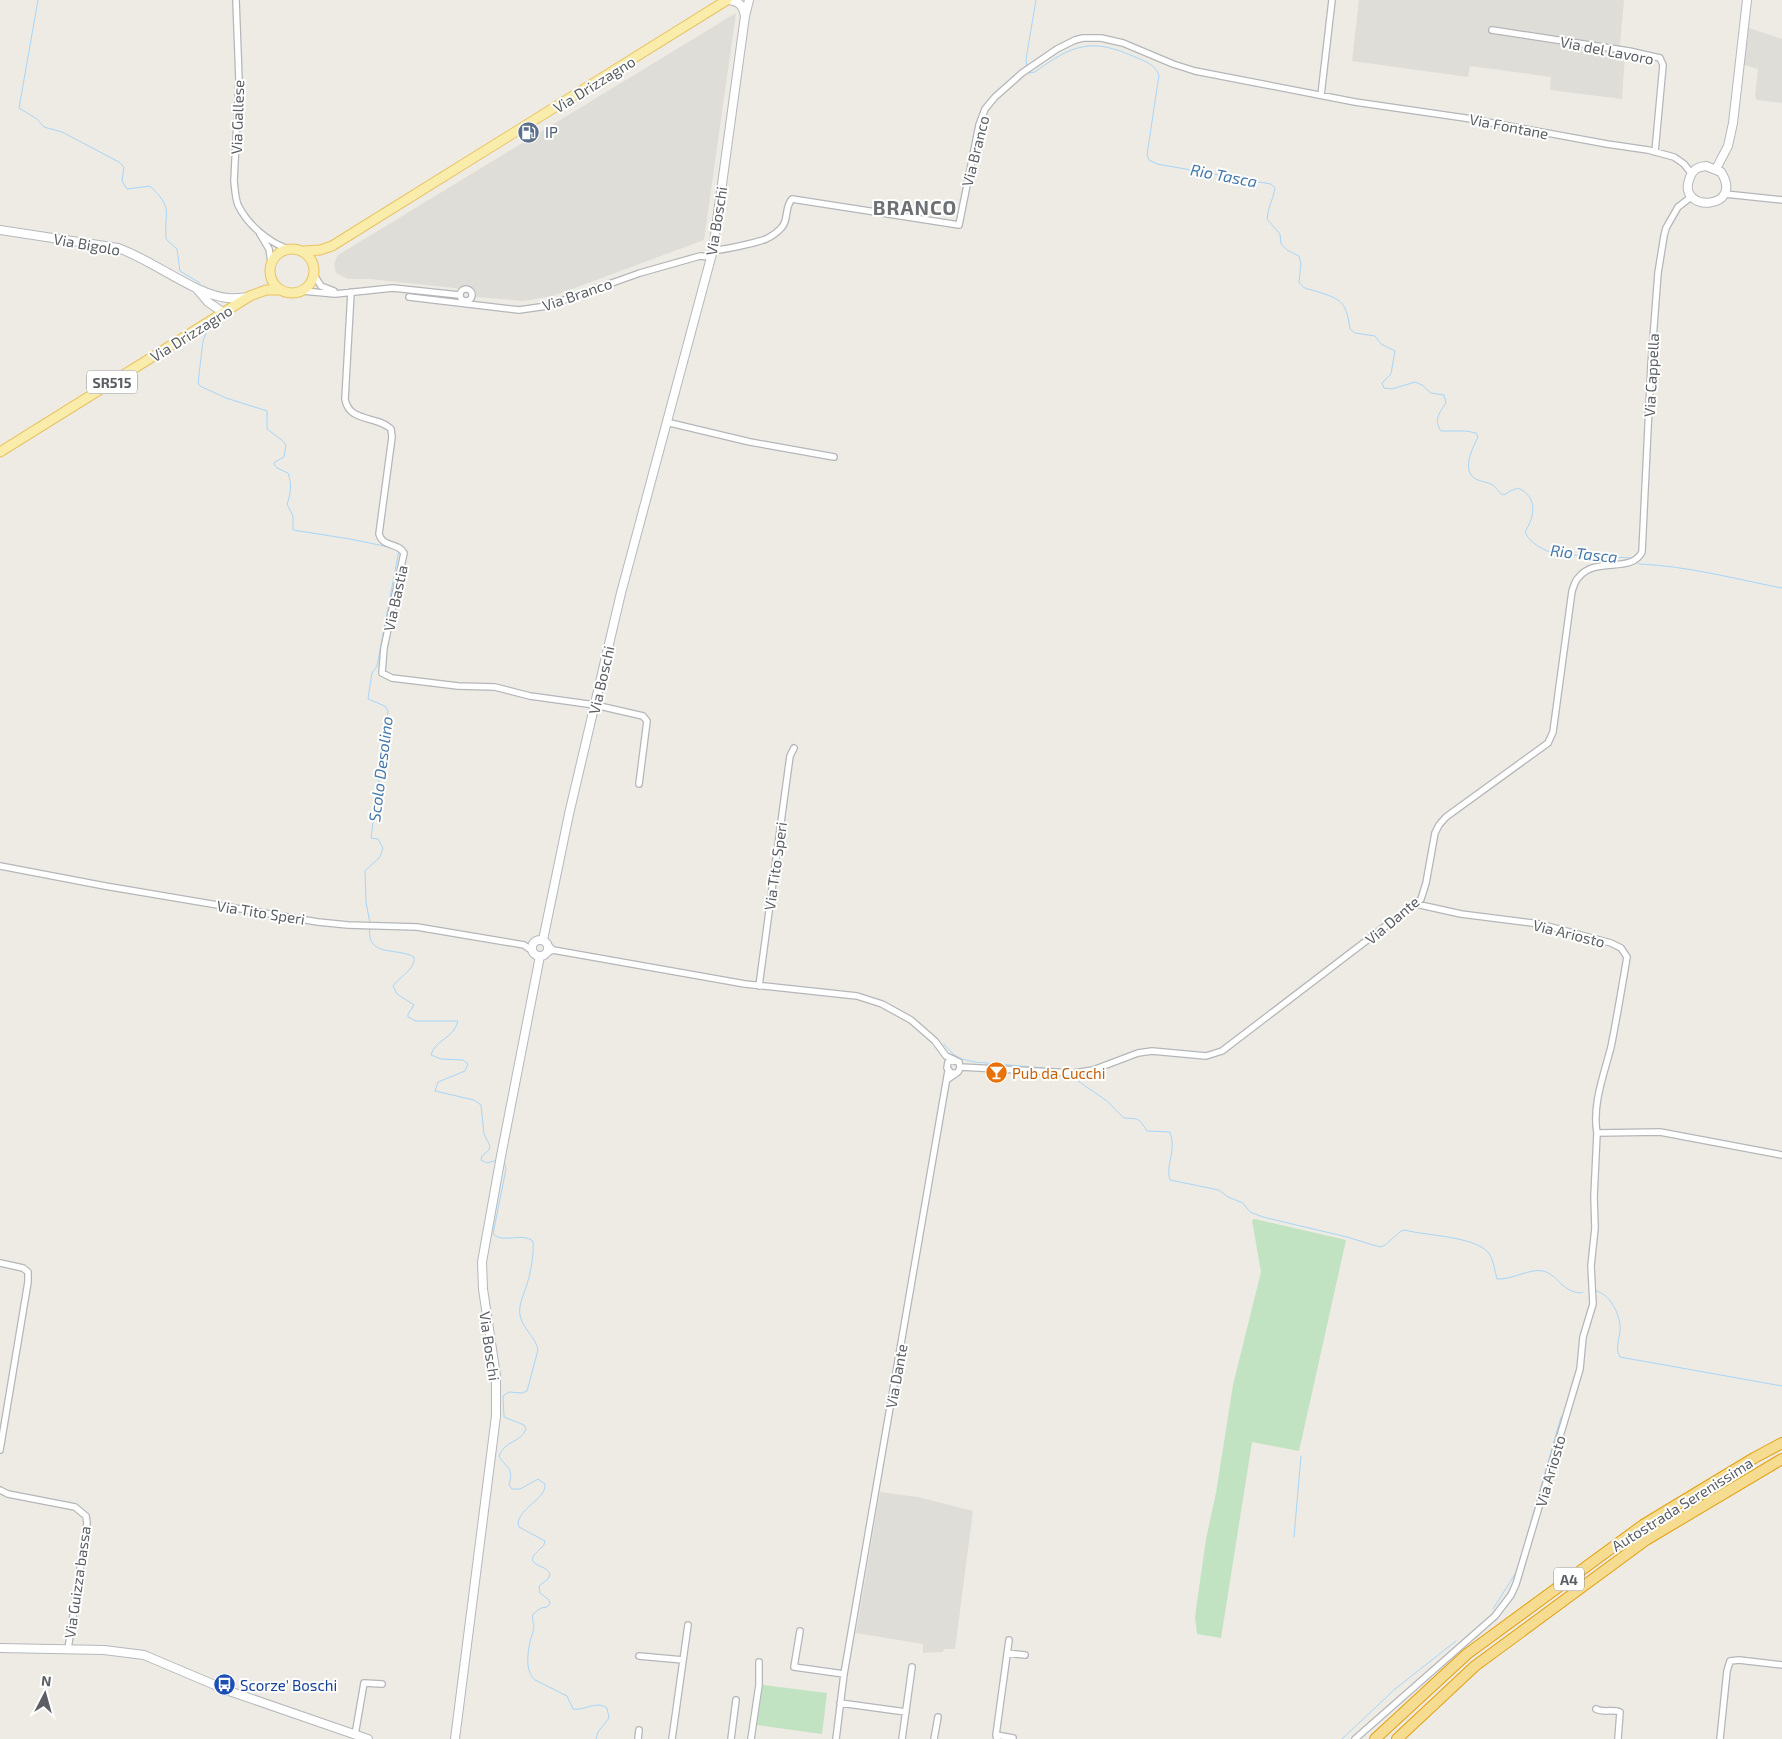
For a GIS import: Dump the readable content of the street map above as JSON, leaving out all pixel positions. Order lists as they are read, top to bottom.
{
  "streets": {
    "highway": ["Autostrada Serenissima", "A4"],
    "main road": ["Via Drizzagno", "SR515"],
    "street": [
      "Via del Lavoro",
      "Via Gallese",
      "Via Fontane",
      "Via Branco",
      "Via Boschi",
      "Via Bigolo",
      "Via Cappella",
      "Via Bastia",
      "Via Tito Speri",
      "Via Dante",
      "Via Ariosto",
      "Via Guizza bassa"
    ]
  },
  "crossings": [
    ["Via del Lavoro", "Via Fontane"],
    ["Via Drizzagno", "Via Gallese"],
    ["Via Drizzagno", "Via Bigolo"],
    ["Via Fontane", "Via Branco"],
    ["Via Fontane", "Via Cappella"],
    ["Via Branco", "Via Boschi"],
    ["Via Boschi", "Via Bastia"],
    ["Via Cappella", "Via Dante"],
    ["Via Dante", "Via Ariosto"]
  ],
  "districts": ["BRANCO"],
  "water": ["Rio Tasca", "Scolo Desolino"],
  "places": {
    "fuel station": ["IP"],
    "bar": ["Pub da Cucchi"],
    "bus stop": ["Scorze' Boschi"]
  },
  "north": "top"
}
